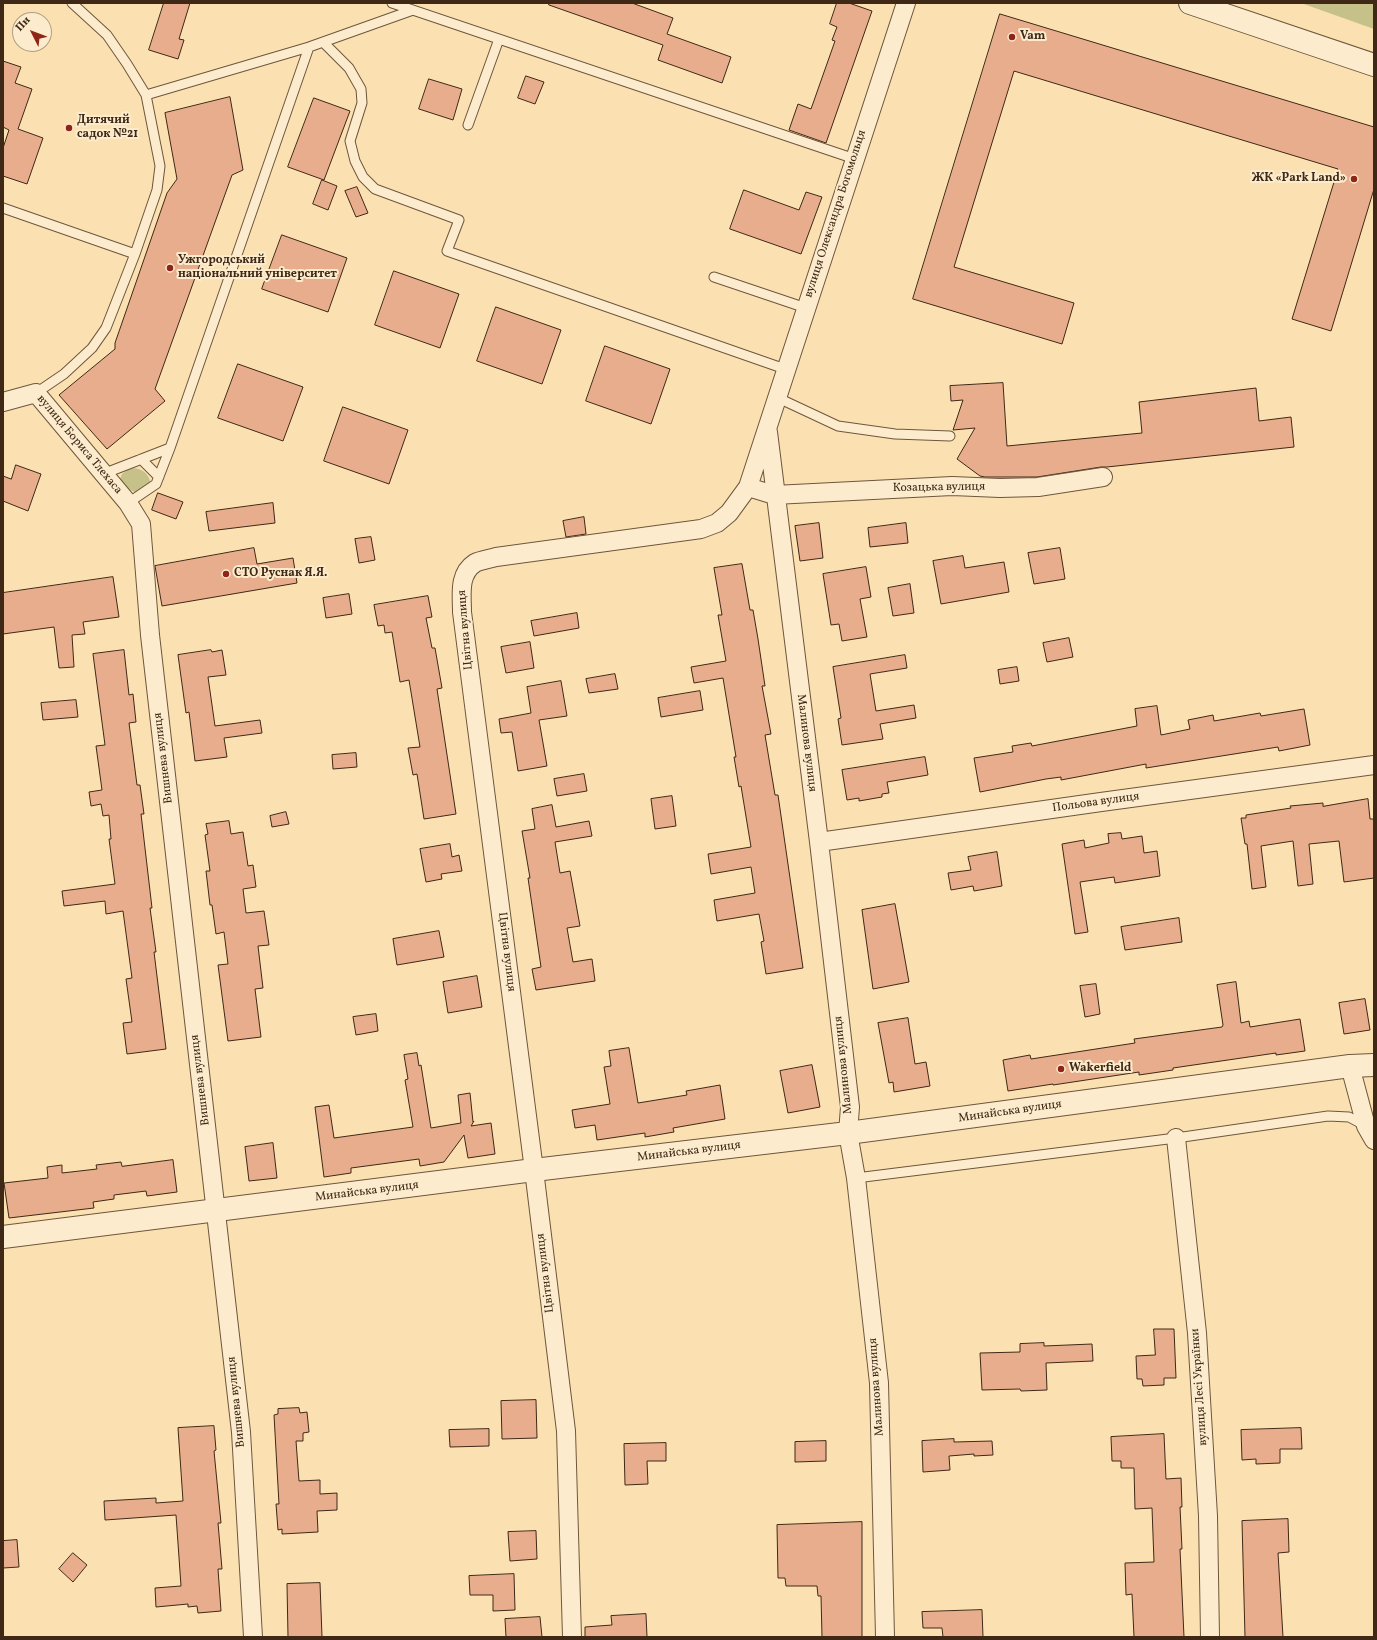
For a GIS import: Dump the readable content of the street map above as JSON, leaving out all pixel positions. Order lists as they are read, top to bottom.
{
  "streets": {
    "street": [
      "вулиця Олександра Богомольця",
      "вулиця Бориса Тлехаса",
      "Козацька вулиця",
      "Цвітна вулиця",
      "Малинова вулиця",
      "Вишнева вулиця",
      "Польова вулиця",
      "Минайська вулиця",
      "вулиця Лесі Українки"
    ]
  },
  "crossings": [
    ["вулиця Олександра Богомольця", "Цвітна вулиця"],
    ["вулиця Олександра Богомольця", "Малинова вулиця"],
    ["вулиця Бориса Тлехаса", "Вишнева вулиця"],
    ["Козацька вулиця", "Цвітна вулиця"],
    ["Козацька вулиця", "Малинова вулиця"],
    ["Цвітна вулиця", "Малинова вулиця"],
    ["Цвітна вулиця", "Минайська вулиця"],
    ["Малинова вулиця", "Польова вулиця"],
    ["Малинова вулиця", "Минайська вулиця"],
    ["Вишнева вулиця", "Минайська вулиця"]
  ],
  "places": [
    "Vam",
    "Дитячий садок №21",
    "ЖК «Park Land»",
    "Ужгородський національний університет",
    "СТО Руснак Я.Я.",
    "Wakerfield"
  ],
  "north": "top left"
}
